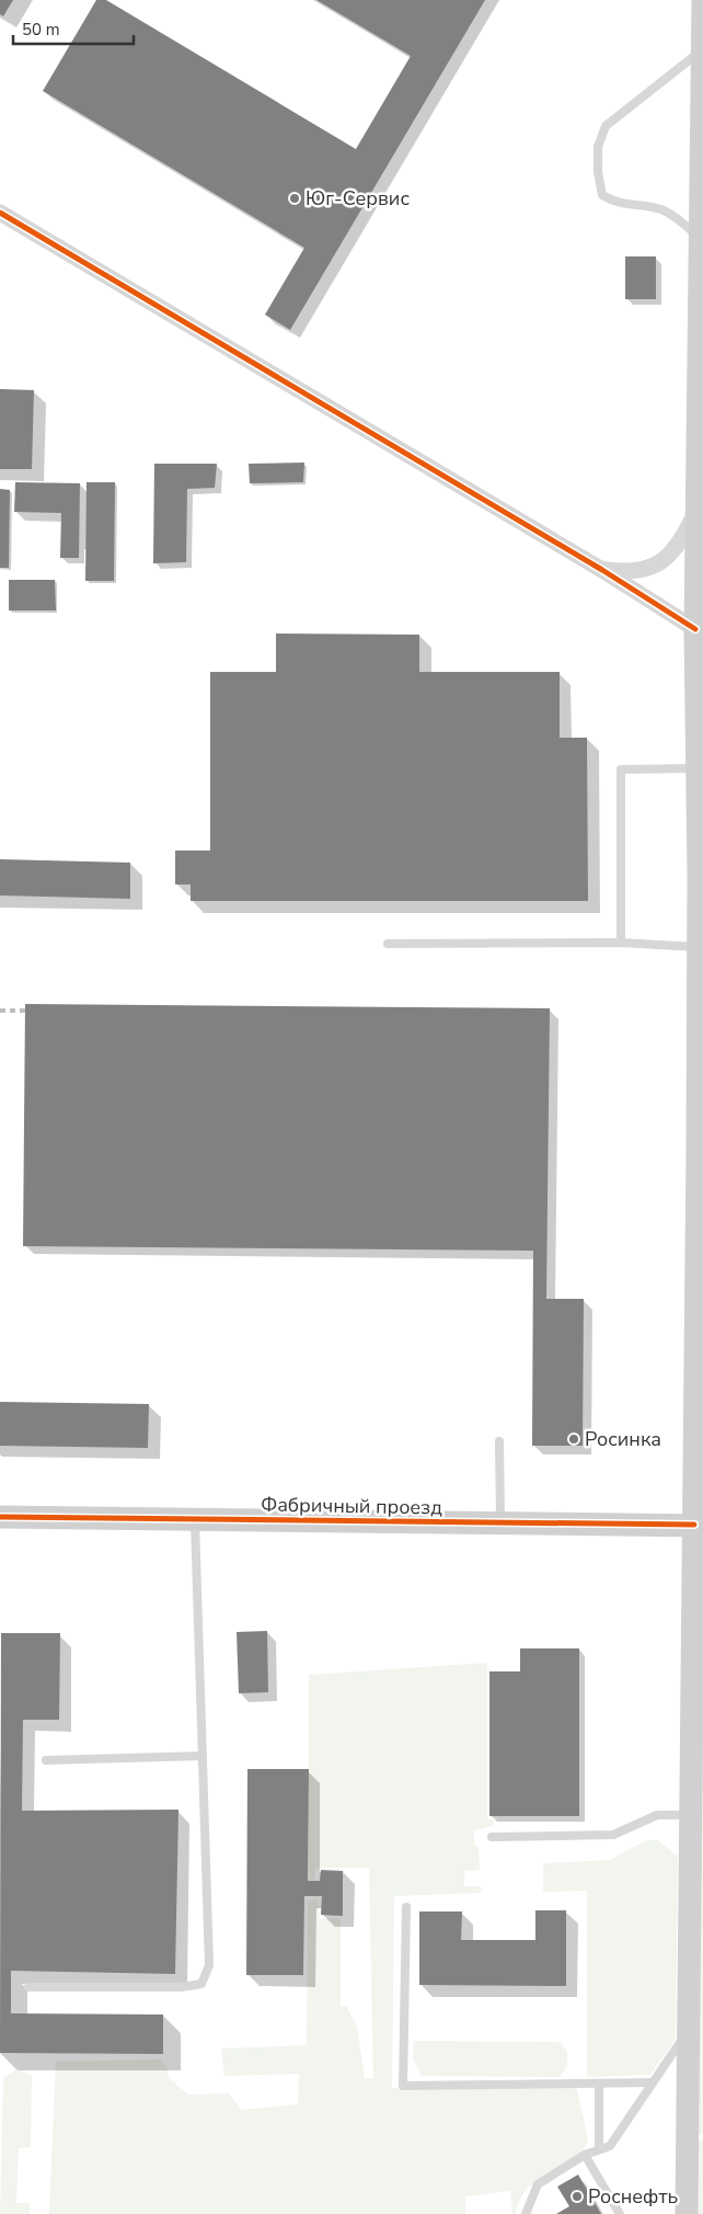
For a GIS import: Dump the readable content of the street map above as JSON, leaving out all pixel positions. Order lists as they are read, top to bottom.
{
  "streets": {
    "main road": ["Фабричный проезд"]
  },
  "places": ["Юг-Сервис", "Росинка", "Роснефть"],
  "scale_bar": "50 m"
}
